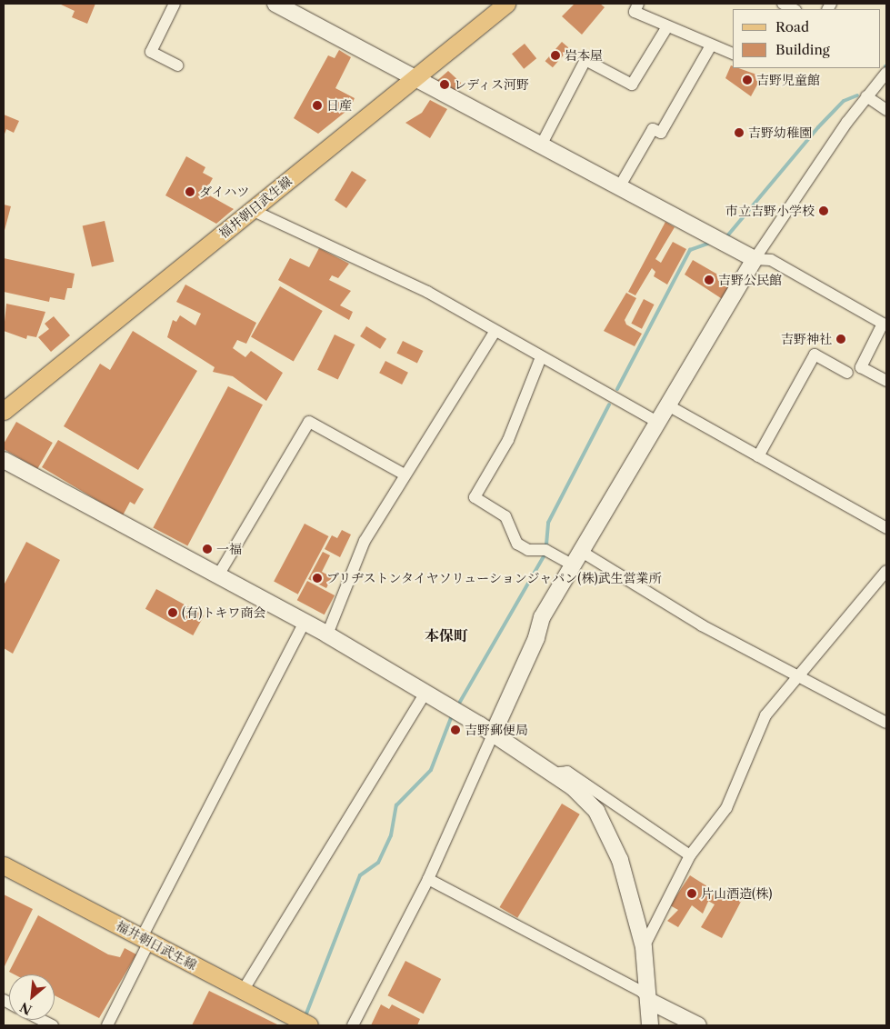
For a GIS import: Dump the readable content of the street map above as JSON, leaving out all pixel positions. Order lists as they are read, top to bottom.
{
  "streets": {
    "main road": ["福井朝日武生線"]
  },
  "districts": ["本保町"],
  "places": [
    "岩本屋",
    "吉野児童館",
    "レディス河野",
    "日産",
    "吉野幼稚園",
    "ダイハツ",
    "市立吉野小学校",
    "吉野公民館",
    "吉野神社",
    "一福",
    "ブリヂストンタイヤソリューションジャパン(株)武生営業所",
    "(有)トキワ商会",
    "吉野郵便局",
    "片山酒造(株)"
  ],
  "legend": ["Road", "Building"],
  "north": "bottom left"
}
